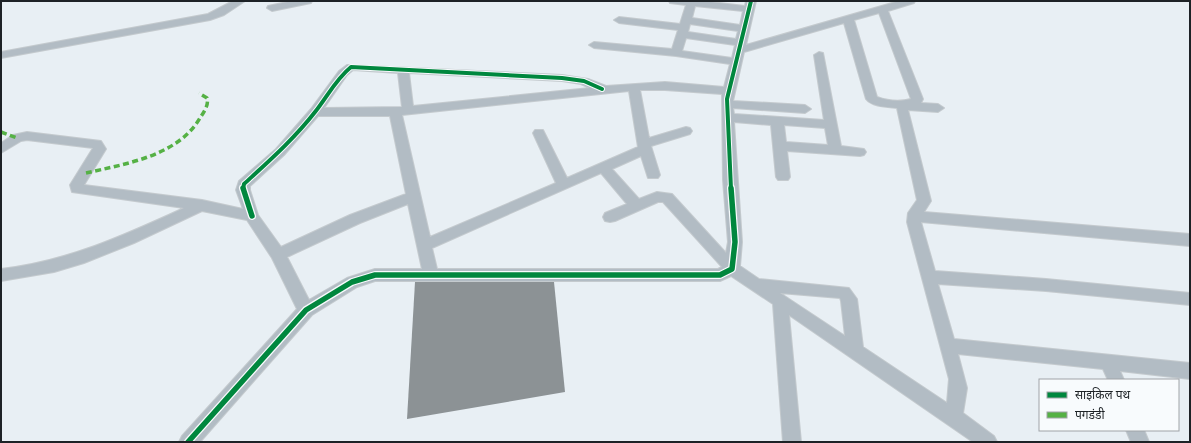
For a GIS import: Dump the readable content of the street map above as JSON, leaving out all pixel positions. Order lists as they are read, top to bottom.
{
  "legend": ["साइकिल पथ", "पगडंडी"]
}
